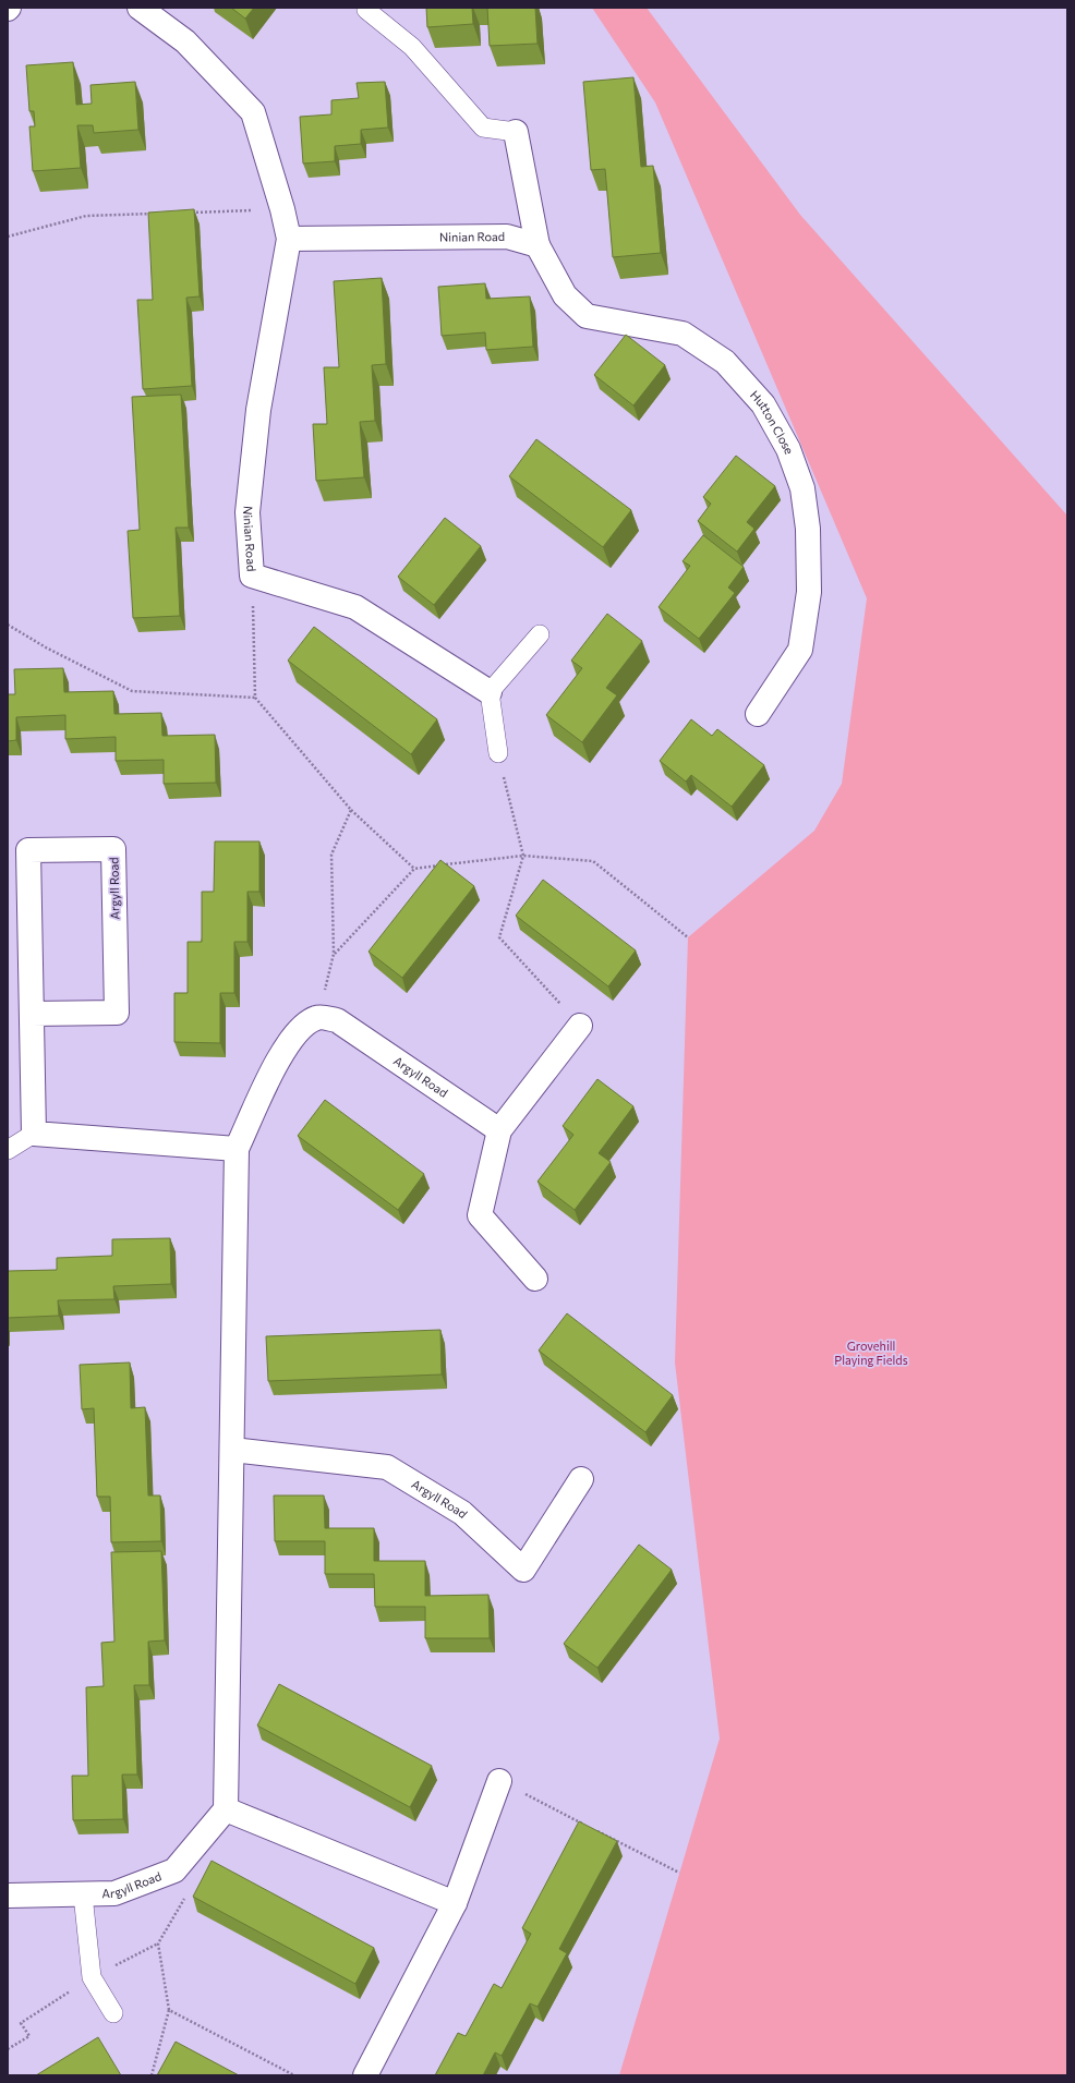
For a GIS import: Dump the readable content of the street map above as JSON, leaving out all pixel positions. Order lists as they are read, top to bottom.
{
  "streets": {
    "street": ["Ninian Road", "Hutton Close", "Argyll Road"]
  },
  "crossings": [
    ["Ninian Road", "Hutton Close"]
  ],
  "parks": ["Grovehill Playing Fields"]
}
